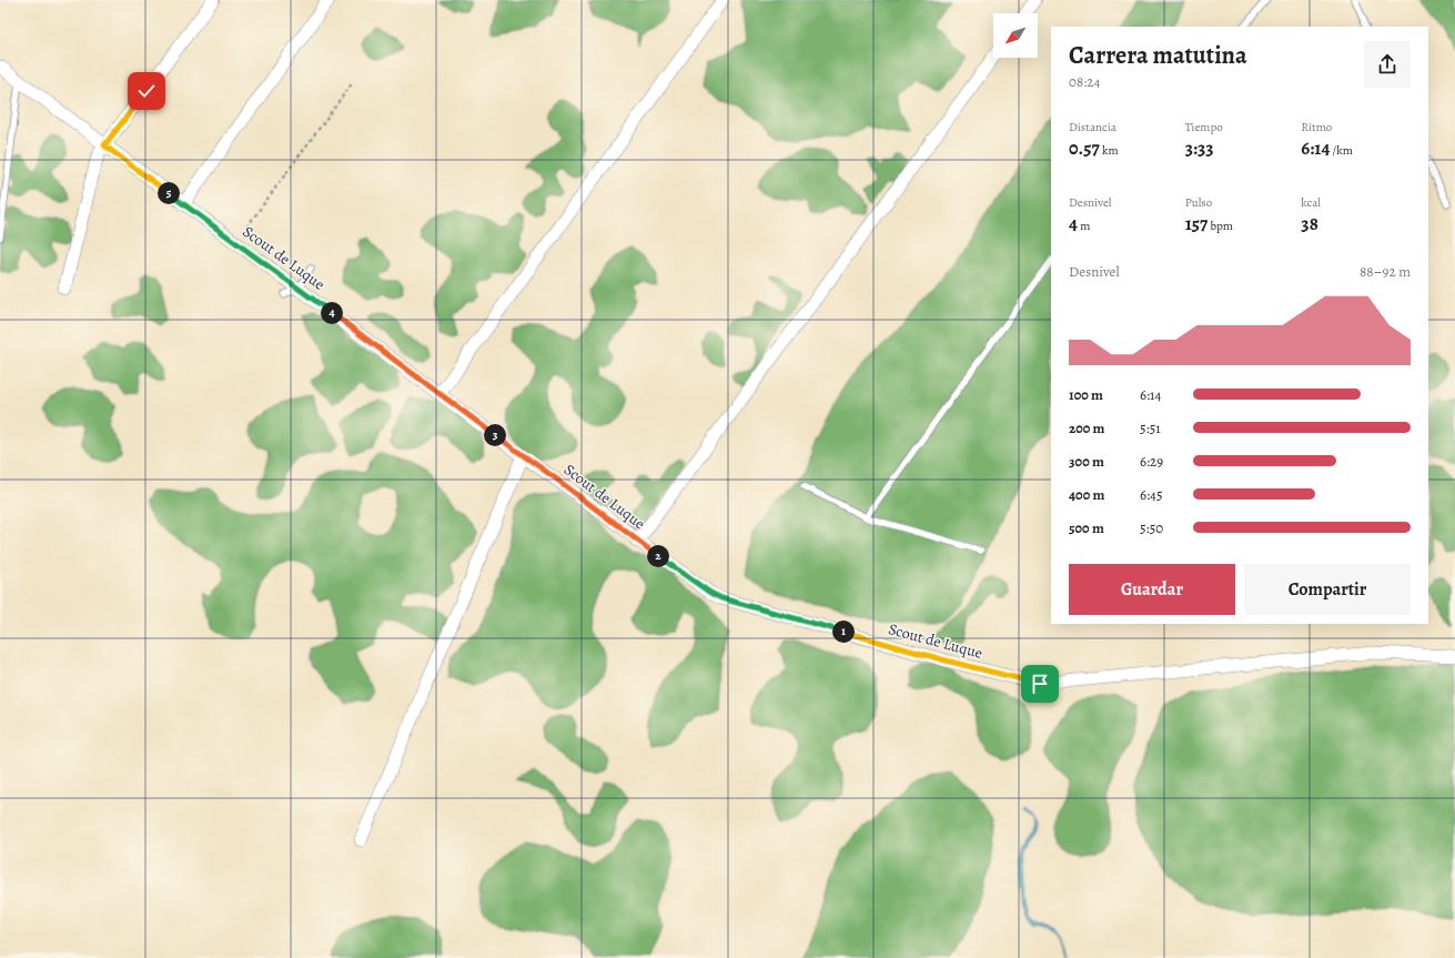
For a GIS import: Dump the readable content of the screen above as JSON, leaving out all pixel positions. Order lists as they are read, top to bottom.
{
  "streets": {
    "street": ["Scout de Luque"]
  },
  "north": "bottom left",
  "page": {
    "heading": ["Carrera matutina", "08:24"],
    "stats": [
      ["Distancia", "0.57 km"],
      ["Tiempo", "3:33"],
      ["Ritmo", "6:14 /km"],
      ["Desnivel", "4 m"],
      ["Pulso", "157 bpm"],
      ["kcal", "38"]
    ],
    "pins": [
      "5",
      "4",
      "3",
      "2",
      "1"
    ],
    "chart": ["Desnivel", "88–92 m"],
    "list": [
      {
        "name": "100 m",
        "note": "6:14"
      },
      {
        "name": "200 m",
        "note": "5:51"
      },
      {
        "name": "300 m",
        "note": "6:29"
      },
      {
        "name": "400 m",
        "note": "6:45"
      },
      {
        "name": "500 m",
        "note": "5:50"
      }
    ],
    "buttons": ["Guardar", "Compartir"]
  }
}
